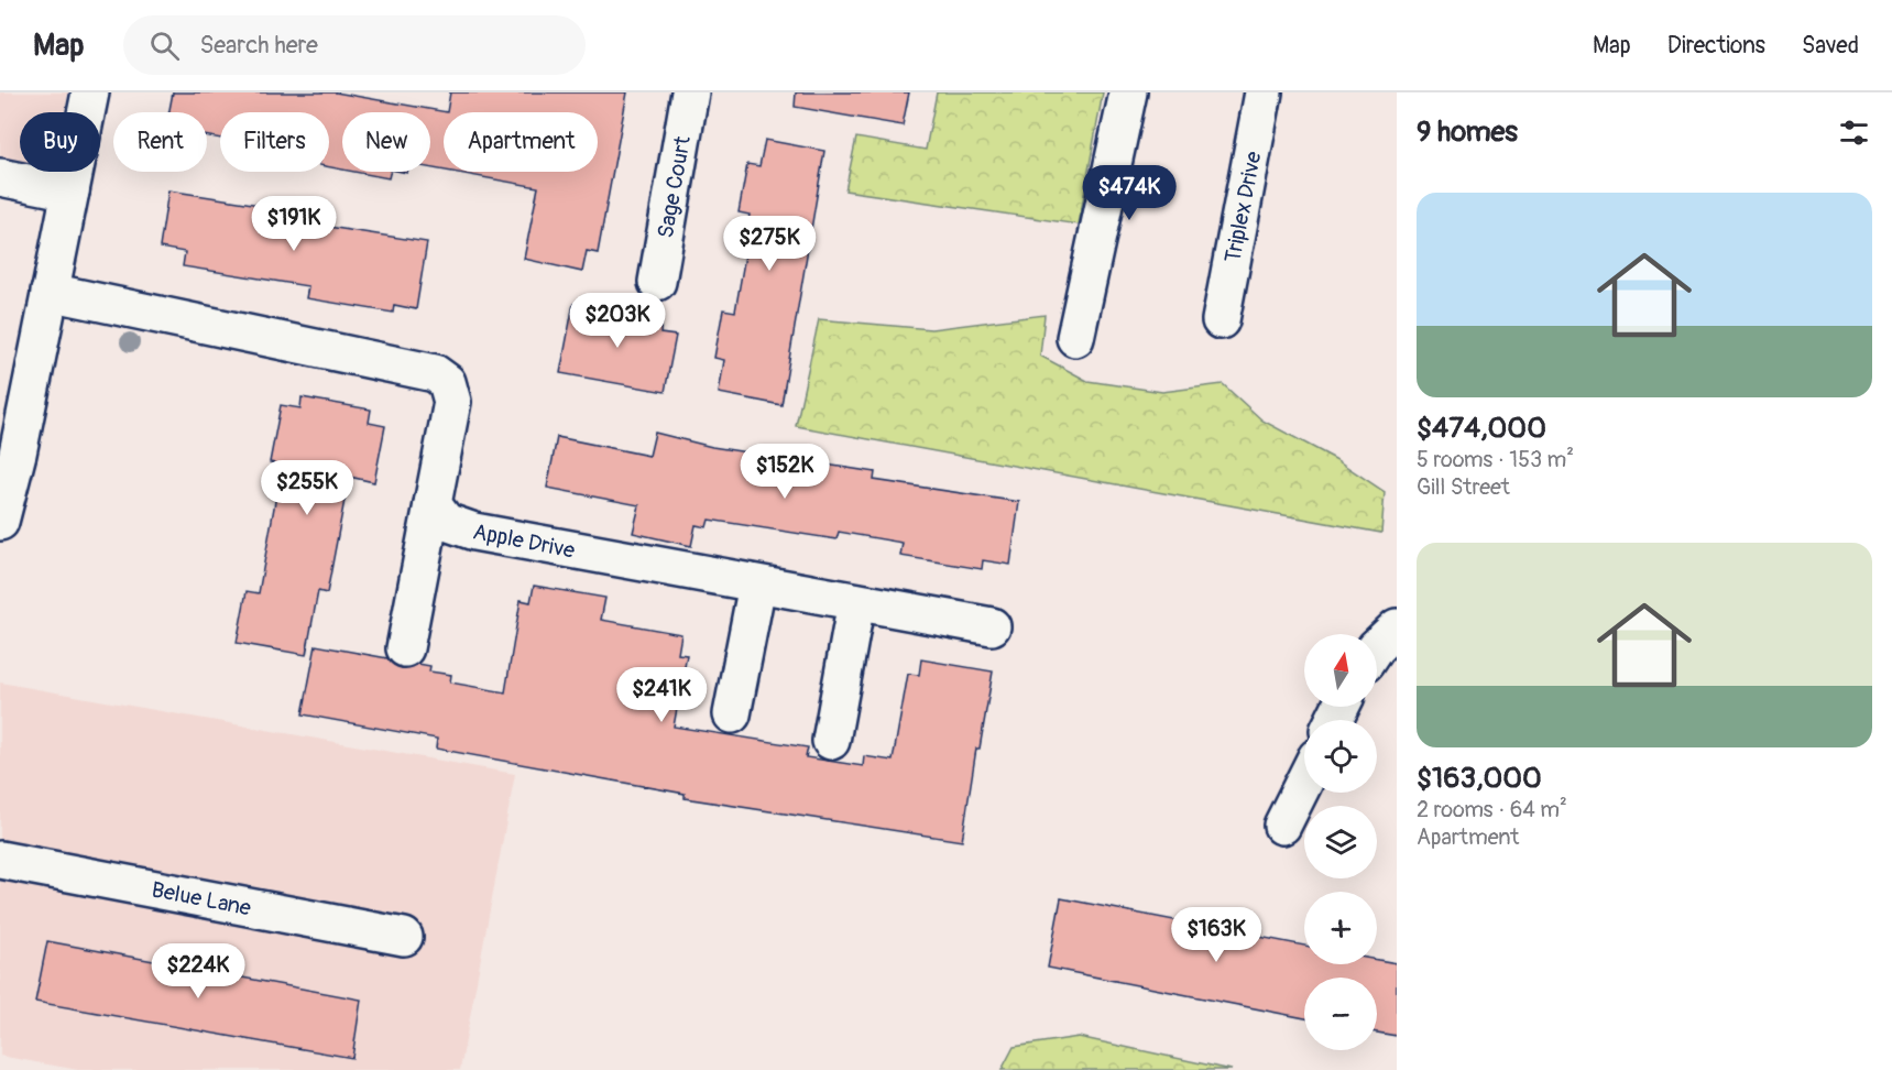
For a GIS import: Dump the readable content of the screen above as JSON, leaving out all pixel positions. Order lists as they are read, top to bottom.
{
  "streets": {
    "street": [
      "Sage Court",
      "Triplex Drive",
      "Apple Drive",
      "Belue Lane"
    ]
  },
  "north": "top",
  "page": {
    "header": "Map",
    "search": "Search here",
    "nav": ["Map", "Directions", "Saved"],
    "heading": "9 homes",
    "chip": [
      "Buy",
      "Rent",
      "Filters",
      "New",
      "Apartment"
    ],
    "price": [
      "$474K",
      "$191K",
      "$275K",
      "$203K",
      "$152K",
      "$255K",
      "$241K",
      "$163K",
      "$224K"
    ],
    "list": [
      {
        "name": "$474,000",
        "note": "5 rooms · 153 m² · Gill Street"
      },
      {
        "name": "$163,000",
        "note": "2 rooms · 64 m² · Apartment"
      }
    ],
    "map_buttons": ["+", "−"]
  }
}
